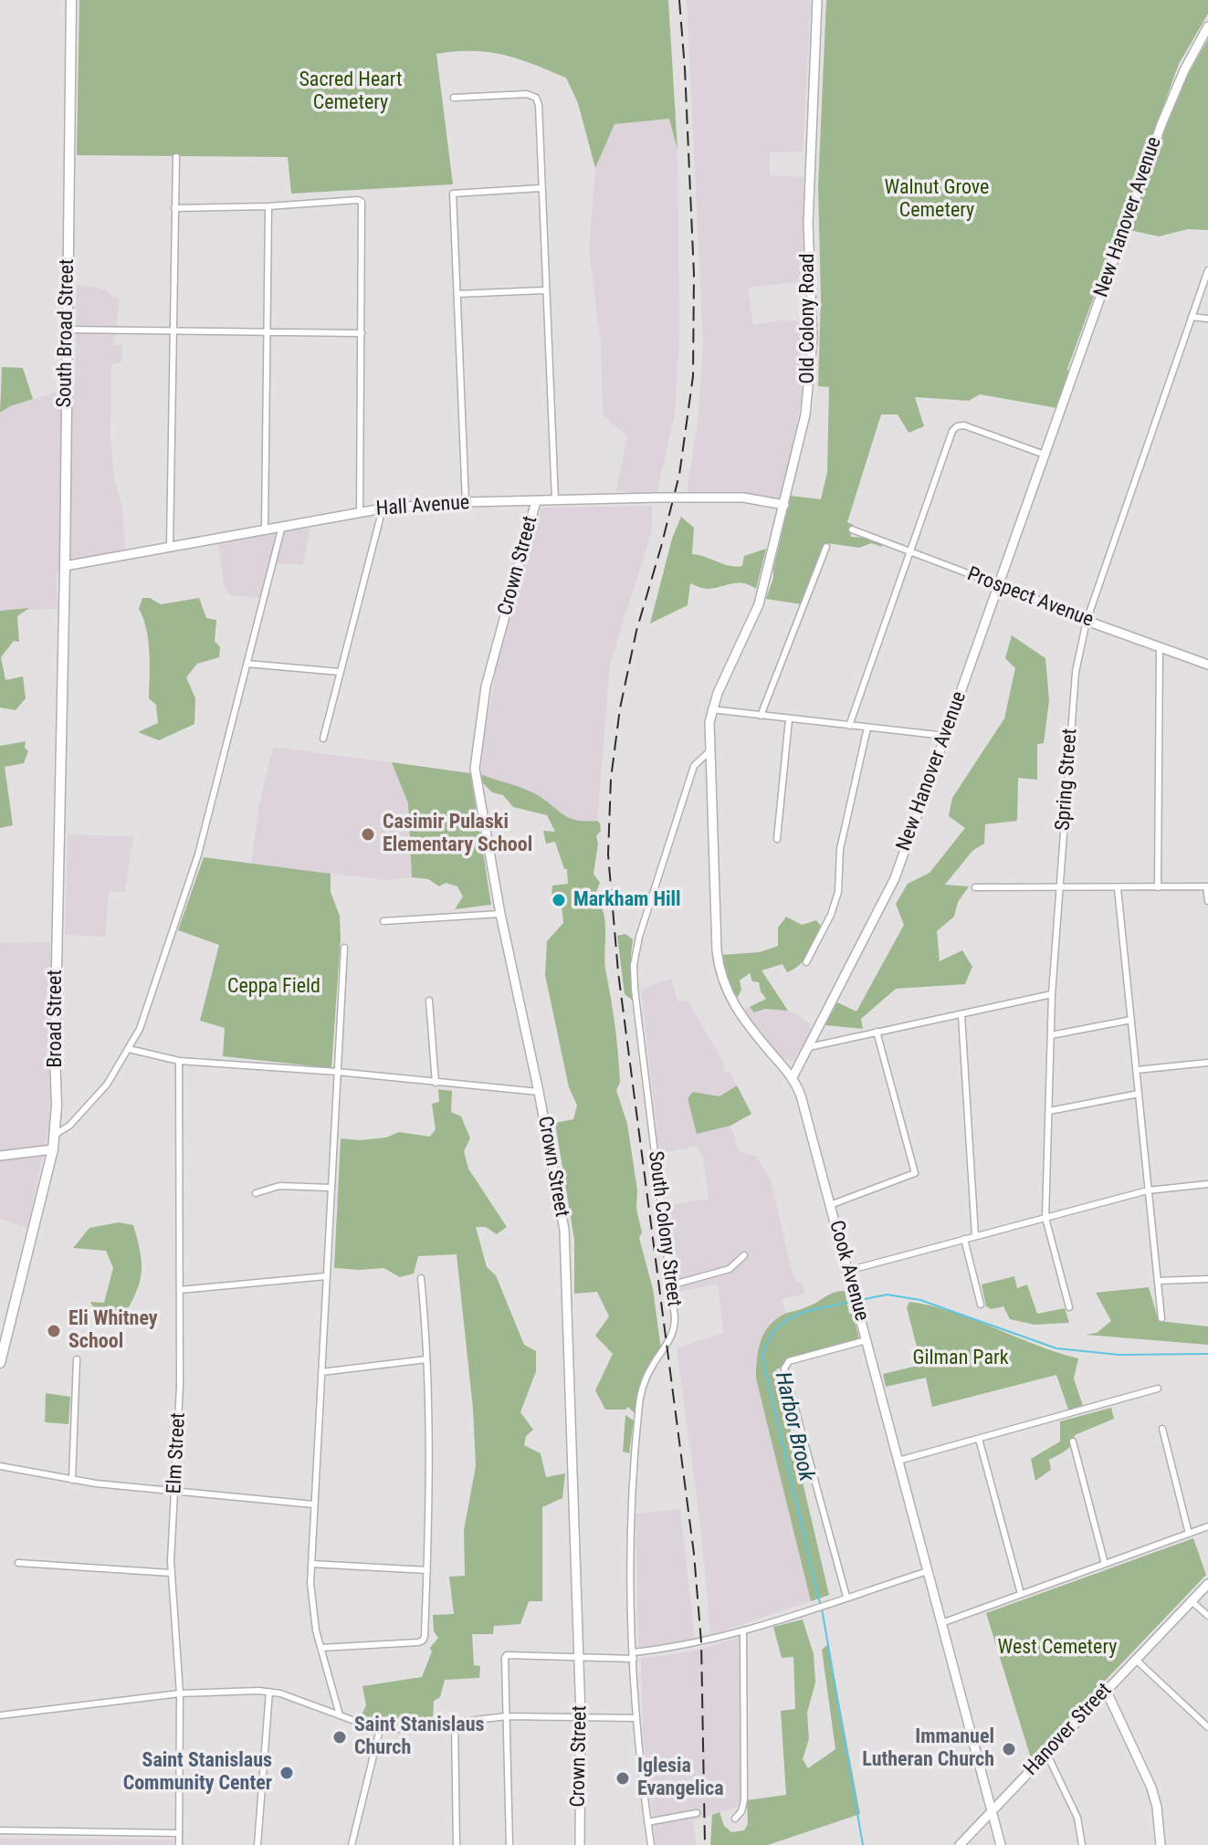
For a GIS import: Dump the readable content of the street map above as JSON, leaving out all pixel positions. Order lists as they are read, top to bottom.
{
  "streets": {
    "main road": [
      "New Hanover Avenue",
      "Old Colony Road",
      "South Broad Street",
      "Hall Avenue",
      "Crown Street",
      "Prospect Avenue",
      "Broad Street",
      "Cook Avenue",
      "Hanover Street"
    ],
    "street": ["Spring Street", "South Colony Street", "Elm Street"]
  },
  "crossings": [
    ["New Hanover Avenue", "Prospect Avenue"],
    ["New Hanover Avenue", "Cook Avenue"],
    ["Old Colony Road", "Hall Avenue"],
    ["Old Colony Road", "Cook Avenue"],
    ["South Broad Street", "Hall Avenue"],
    ["South Broad Street", "Broad Street"],
    ["Hall Avenue", "Crown Street"],
    ["Prospect Avenue", "Spring Street"],
    ["South Colony Street", "Cook Avenue"],
    ["Cook Avenue", "Hanover Street"]
  ],
  "water": ["Harbor Brook"],
  "parks": [
    "Sacred Heart Cemetery",
    "Walnut Grove Cemetery",
    "Ceppa Field",
    "Gilman Park",
    "West Cemetery"
  ],
  "places": [
    "Casimir Pulaski Elementary School",
    "Markham Hill",
    "Eli Whitney School",
    "Saint Stanislaus Church",
    "Immanuel Lutheran Church",
    "Saint Stanislaus Community Center",
    "Iglesia Evangelica"
  ]
}
